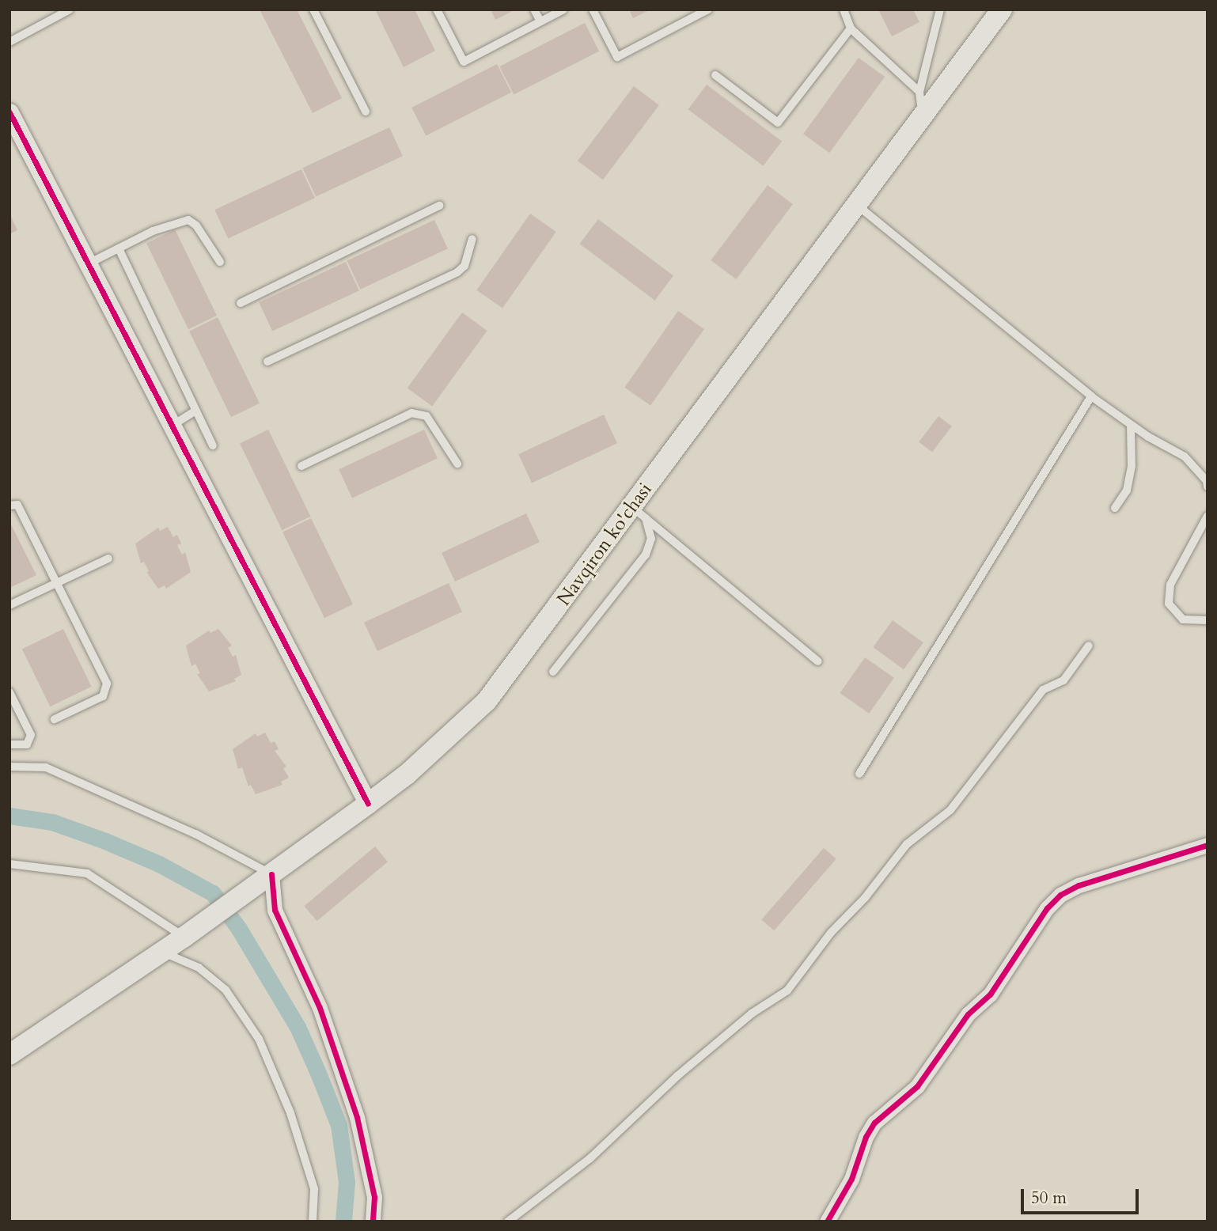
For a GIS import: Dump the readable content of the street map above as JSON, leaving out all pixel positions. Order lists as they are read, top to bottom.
{
  "streets": {
    "main road": ["Navqiron ko'chasi"]
  },
  "scale_bar": "50 m"
}
